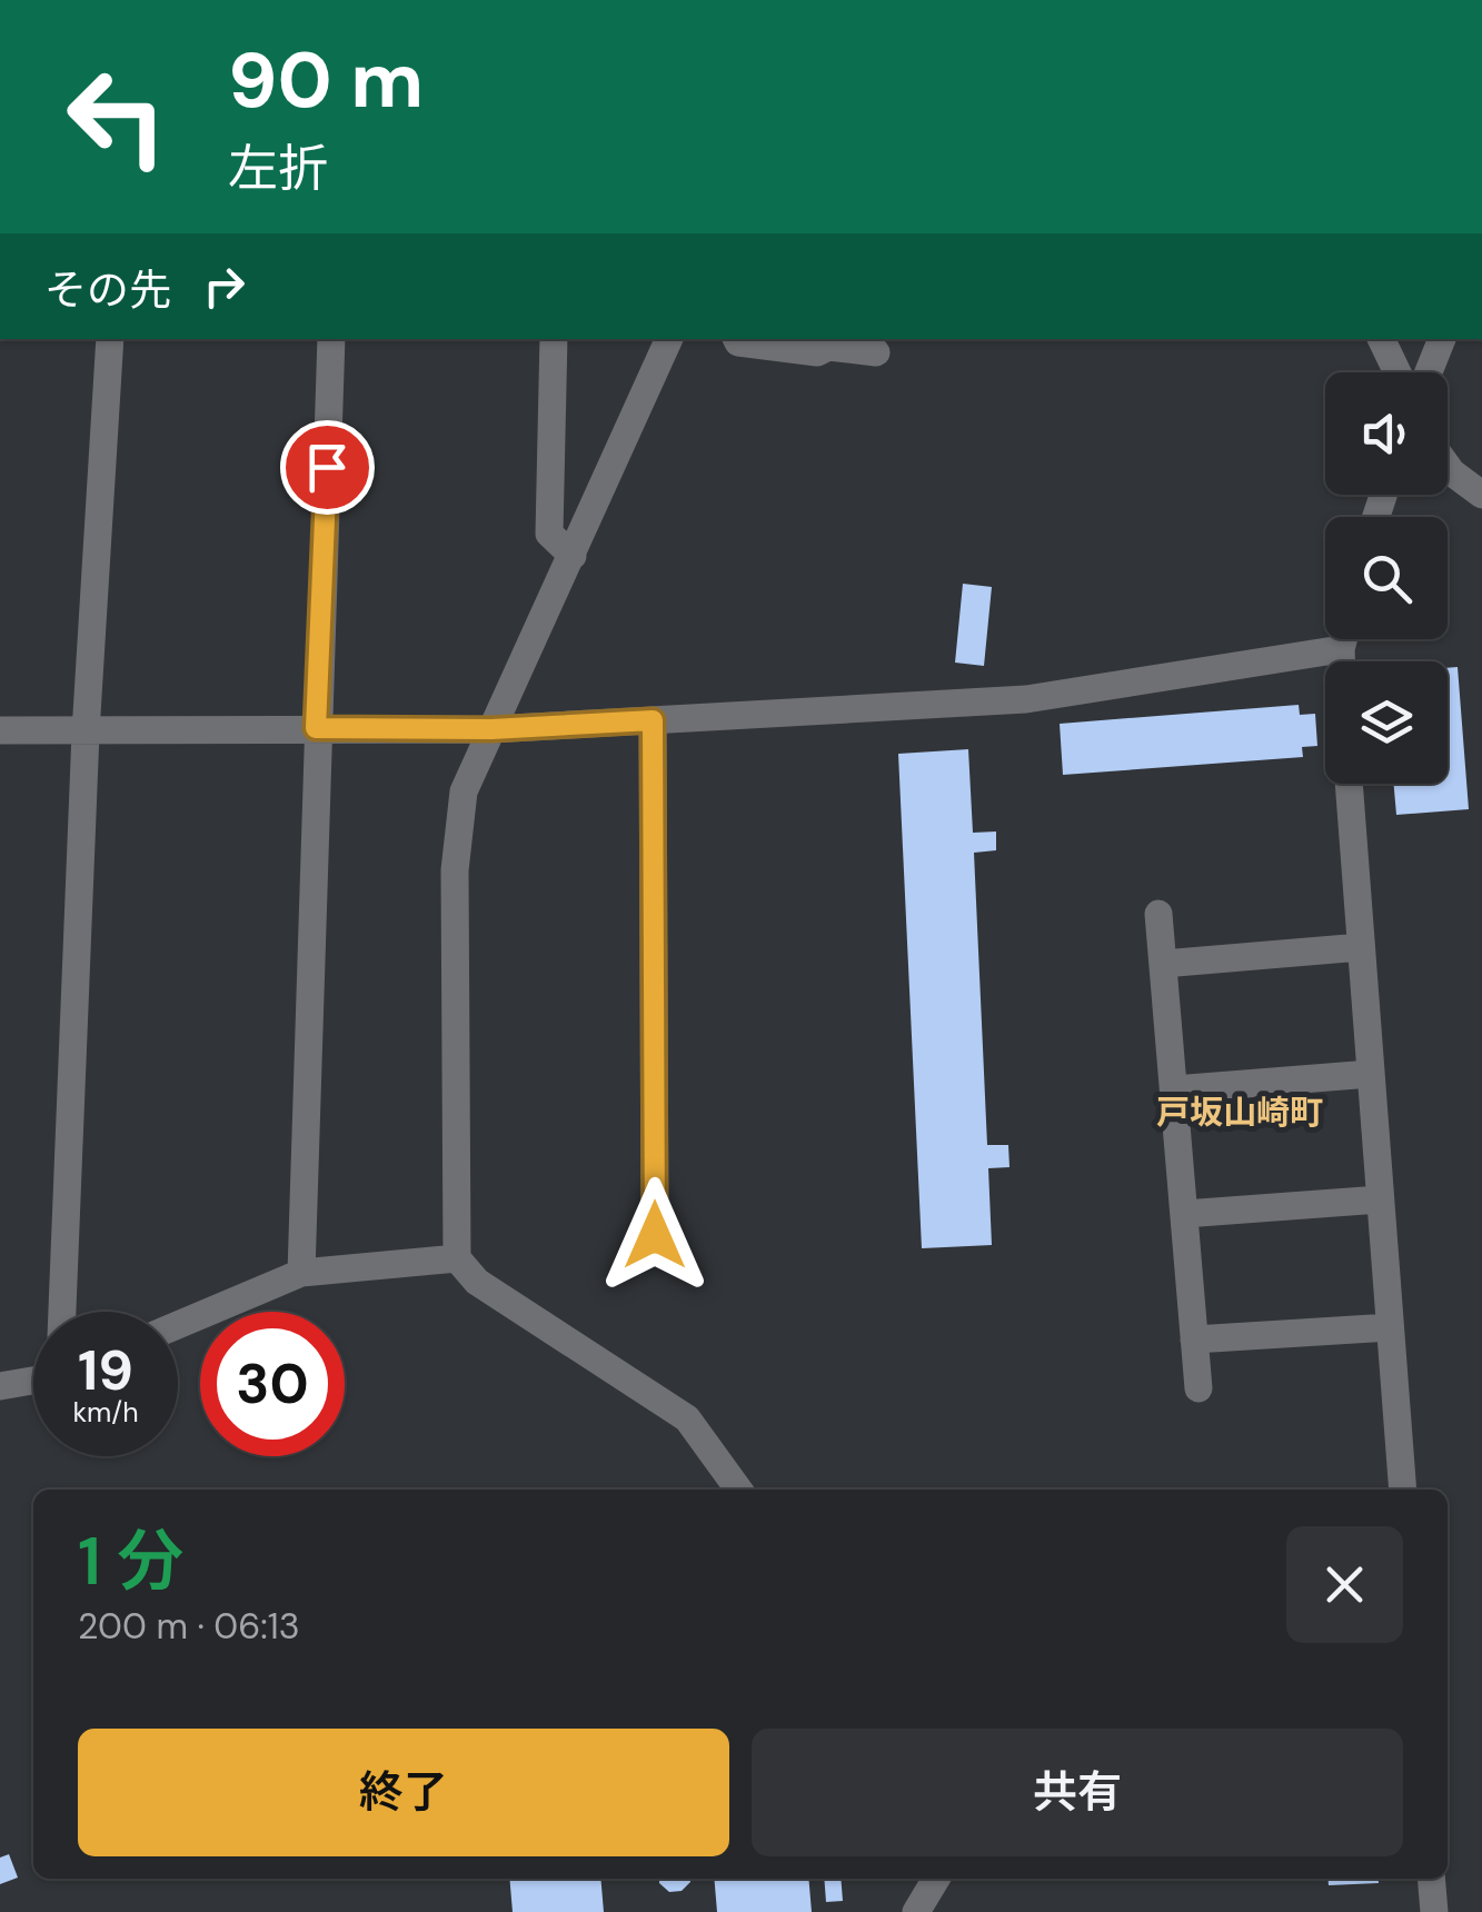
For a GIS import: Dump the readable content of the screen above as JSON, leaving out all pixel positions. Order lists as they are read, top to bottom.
{
  "districts": ["戸坂山崎町"],
  "page": {
    "turn": ["90 m", "左折"],
    "then": "その先",
    "speed": "19 km/h",
    "limit": "30",
    "heading": ["1 分", "200 m · 06:13"],
    "buttons": ["終了", "共有"]
  }
}
